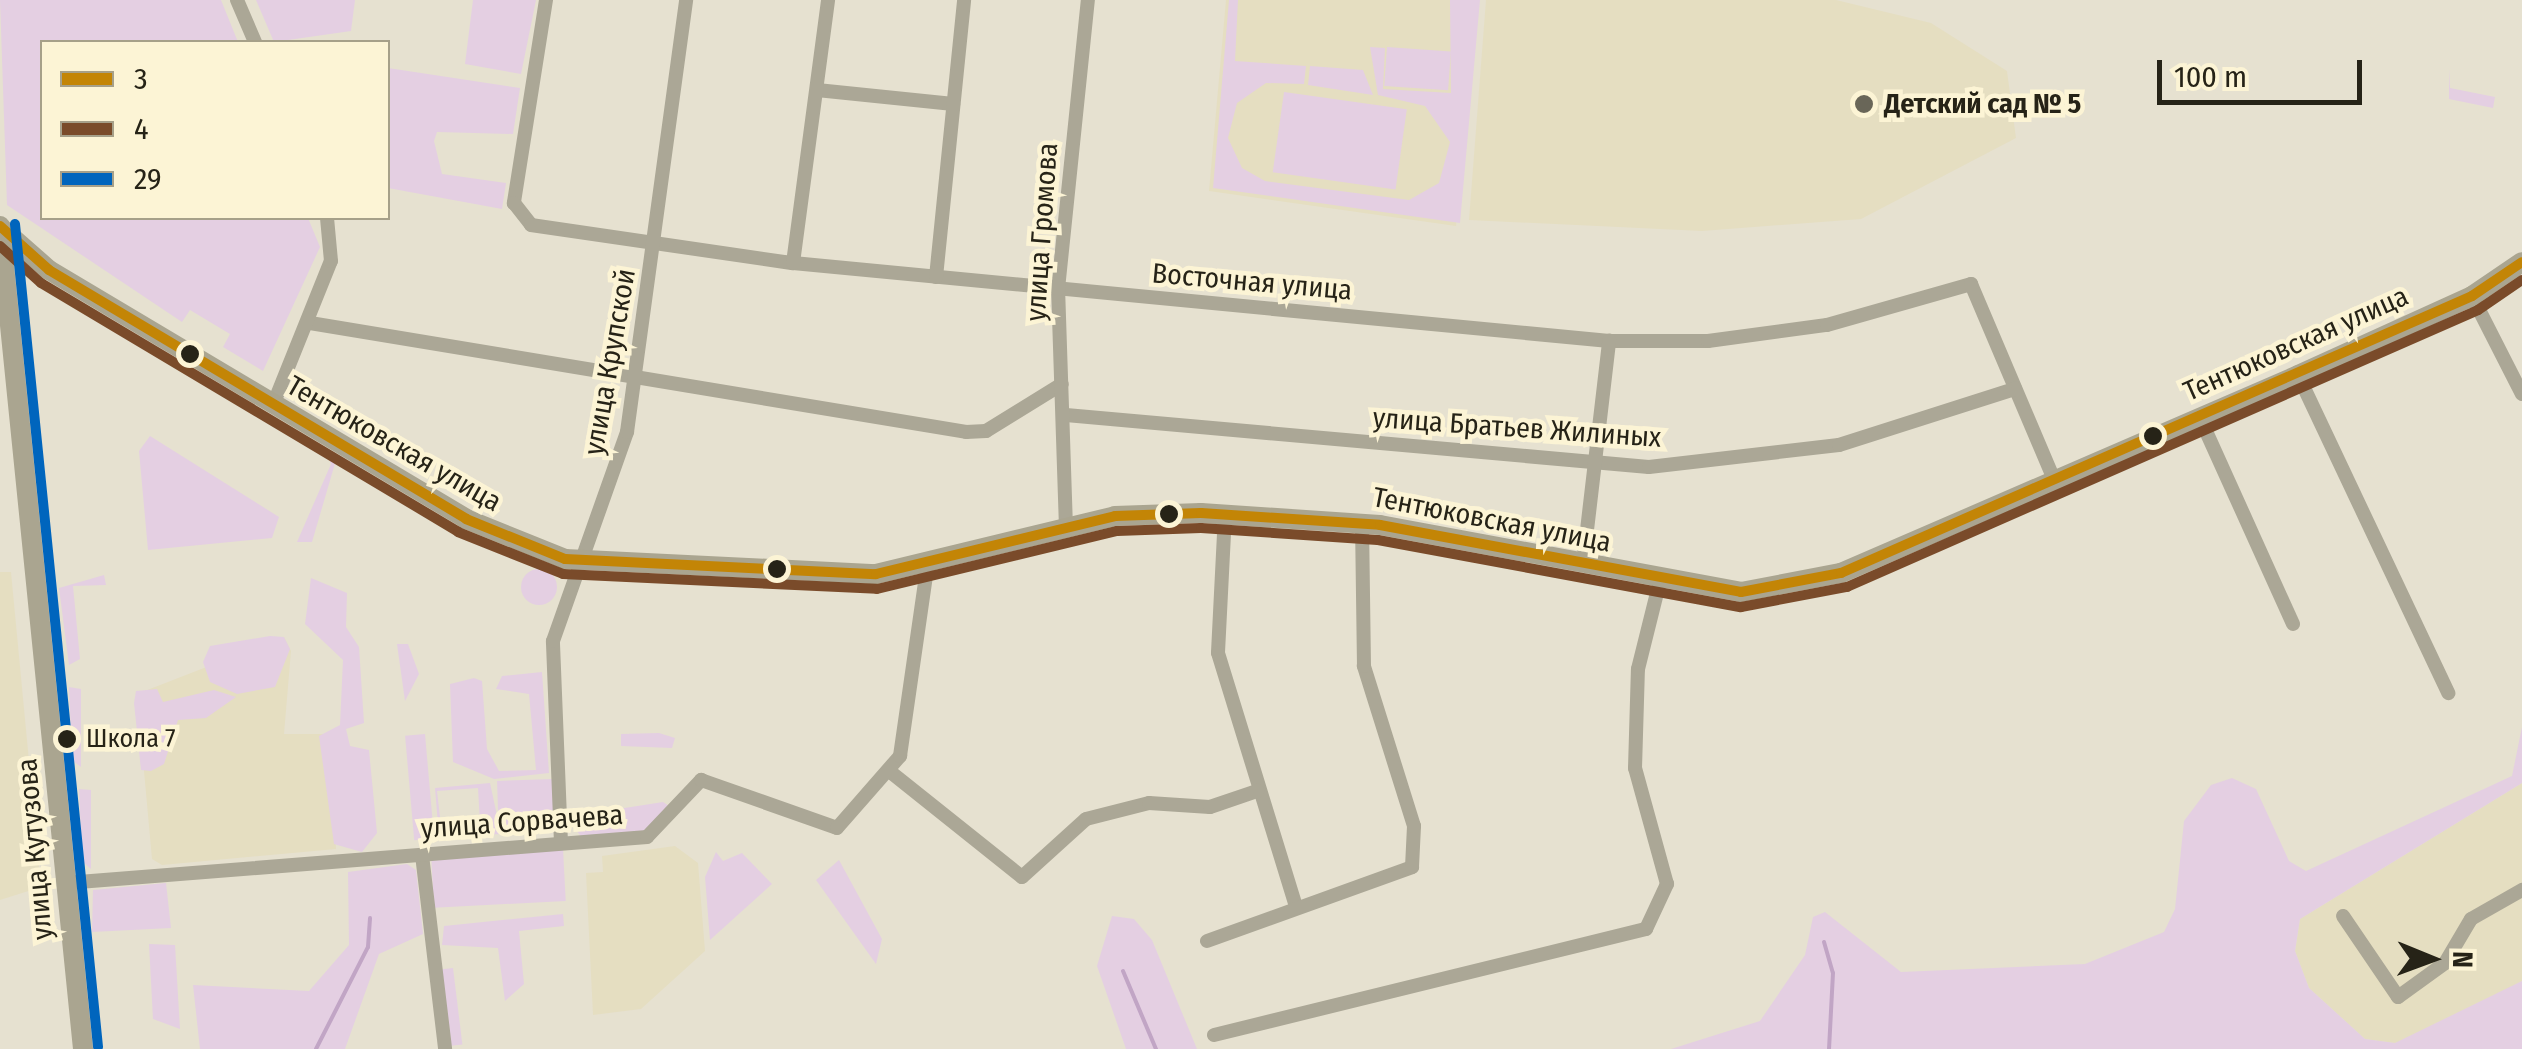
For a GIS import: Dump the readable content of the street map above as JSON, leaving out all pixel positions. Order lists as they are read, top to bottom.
{
  "streets": {
    "street": [
      "улица Громова",
      "Восточная улица",
      "Тентюковская улица",
      "улица Крупской",
      "улица Братьев Жилиных",
      "улица Сорвачева",
      "улица Кутузова"
    ]
  },
  "crossings": [
    ["улица Громова", "Восточная улица"],
    ["улица Громова", "Тентюковская улица"],
    ["улица Громова", "улица Братьев Жилиных"],
    ["Восточная улица", "улица Крупской"],
    ["Восточная улица", "улица Братьев Жилиных"],
    ["Тентюковская улица", "улица Крупской"],
    ["Тентюковская улица", "улица Сорвачева"],
    ["Тентюковская улица", "улица Кутузова"],
    ["улица Крупской", "улица Сорвачева"],
    ["улица Сорвачева", "улица Кутузова"]
  ],
  "places": ["Детский сад № 5", "Школа 7"],
  "lines": ["transit line 29", "transit line 3", "transit line 4"],
  "legend": ["3", "4", "29"],
  "scale_bar": "100 m",
  "north": "right"
}
